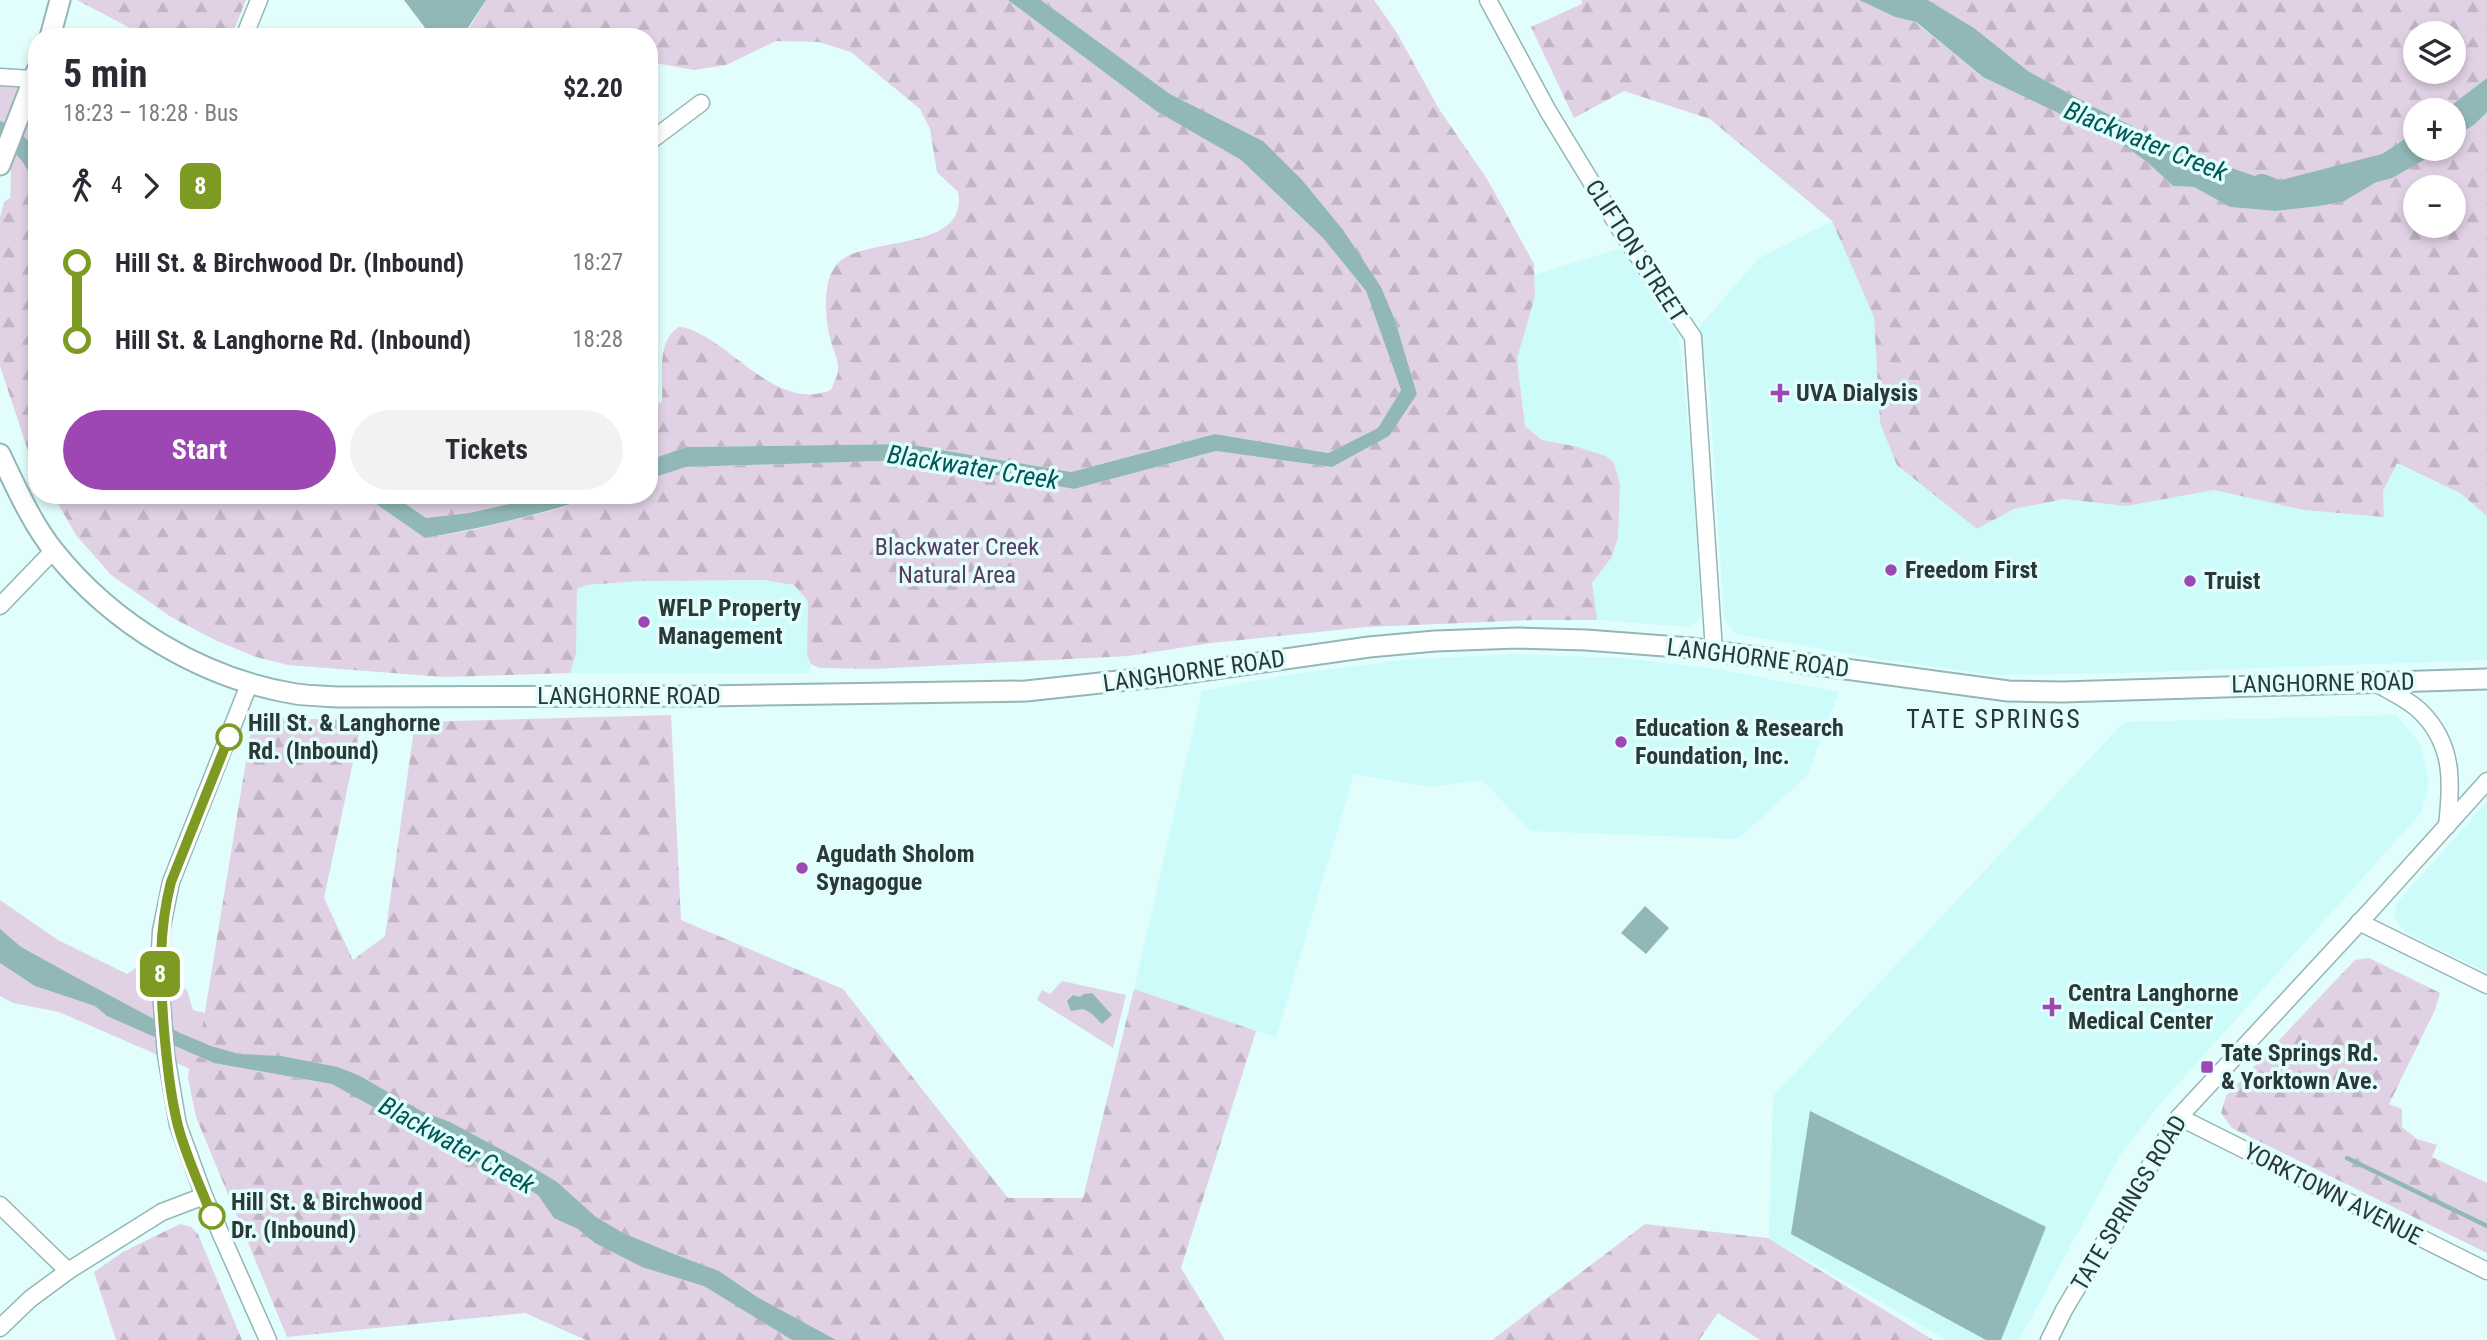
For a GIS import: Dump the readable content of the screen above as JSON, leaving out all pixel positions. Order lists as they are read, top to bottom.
{
  "streets": {
    "main road": ["LANGHORNE ROAD"],
    "street": ["CLIFTON STREET", "YORKTOWN AVENUE", "TATE SPRINGS ROAD"]
  },
  "crossings": [
    ["CLIFTON STREET", "LANGHORNE ROAD"],
    ["YORKTOWN AVENUE", "TATE SPRINGS ROAD"]
  ],
  "districts": ["TATE SPRINGS"],
  "water": ["Blackwater Creek"],
  "parks": ["Blackwater Creek Natural Area"],
  "places": {
    "health": ["UVA Dialysis", "Centra Langhorne Medical Center"],
    "other": [
      "Freedom First",
      "Truist",
      "WFLP Property Management",
      "Hill St. & Langhorne Rd. (Inbound)",
      "Education & Research Foundation, Inc.",
      "Agudath Sholom Synagogue",
      "Hill St. & Birchwood Dr. (Inbound)"
    ],
    "transit": ["Tate Springs Rd. & Yorktown Ave."]
  },
  "lines": ["bus line 8"],
  "page": {
    "on_map": "8",
    "map_buttons": ["+", "−"],
    "heading": ["5 min", "18:23 – 18:28 · Bus", "$2.20"],
    "legs": ["4", "8"],
    "list": [
      {
        "name": "Hill St. & Birchwood Dr. (Inbound)",
        "value": "18:27"
      },
      {
        "name": "Hill St. & Langhorne Rd. (Inbound)",
        "value": "18:28"
      }
    ],
    "buttons": ["Start", "Tickets"]
  }
}
